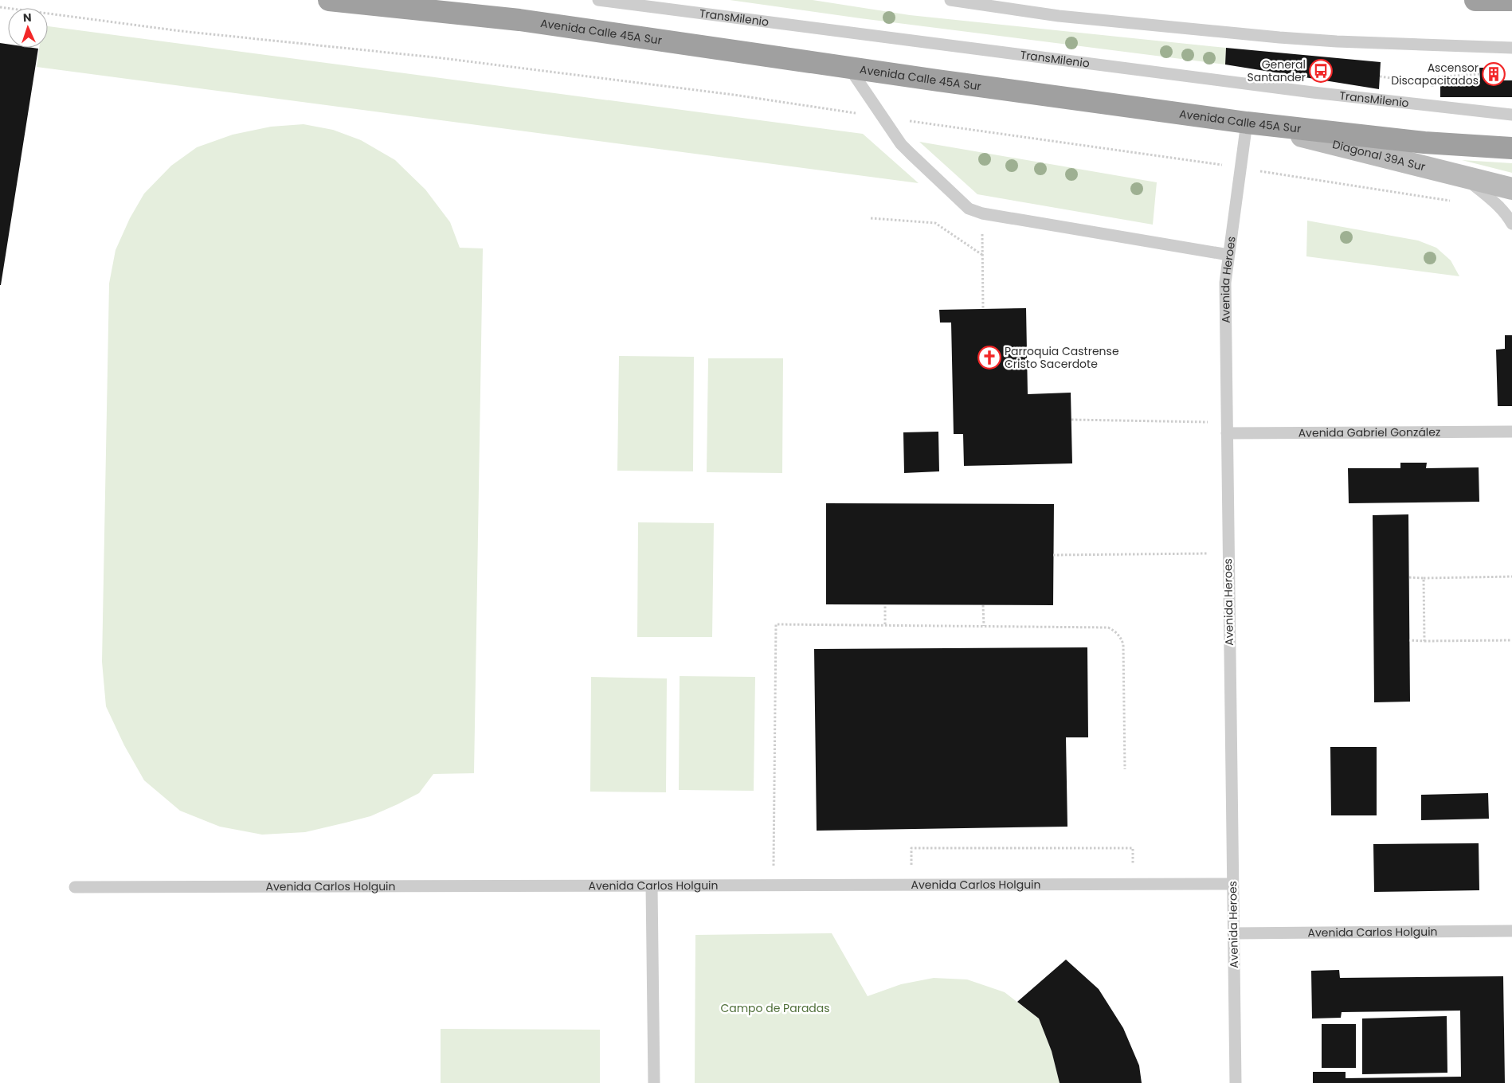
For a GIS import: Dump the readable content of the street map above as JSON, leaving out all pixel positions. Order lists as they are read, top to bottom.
{
  "streets": {
    "highway": ["Avenida Calle 45A Sur"],
    "main road": ["Diagonal 39A Sur"],
    "lane": [
      "TransMilenio",
      "Avenida Heroes",
      "Avenida Gabriel González",
      "Avenida Carlos Holguin"
    ]
  },
  "crossings": [
    ["Avenida Calle 45A Sur", "Diagonal 39A Sur"],
    ["Avenida Calle 45A Sur", "Avenida Heroes"],
    ["Diagonal 39A Sur", "Avenida Heroes"],
    ["Avenida Heroes", "Avenida Gabriel González"],
    ["Avenida Heroes", "Avenida Carlos Holguin"]
  ],
  "parks": ["Campo de Paradas"],
  "places": {
    "bus stop": ["General Santander"],
    "building": ["Ascensor Discapacitados"],
    "church": ["Parroquia Castrense Cristo Sacerdote"]
  },
  "north": "top"
}
